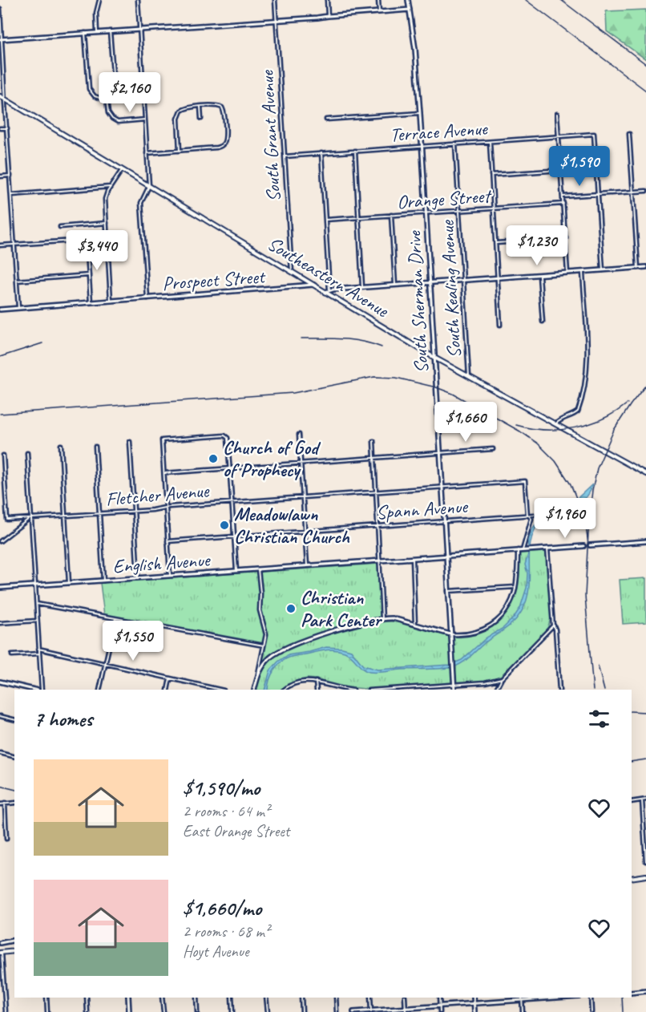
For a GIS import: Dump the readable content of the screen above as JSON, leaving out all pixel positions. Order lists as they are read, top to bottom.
{
  "streets": {
    "main road": [
      "Southeastern Avenue",
      "Prospect Street",
      "South Sherman Drive",
      "English Avenue"
    ],
    "street": [
      "Terrace Avenue",
      "South Grant Avenue",
      "Orange Street",
      "South Kealing Avenue",
      "Fletcher Avenue",
      "Spann Avenue"
    ]
  },
  "crossings": [
    ["Terrace Avenue", "South Grant Avenue"],
    ["Terrace Avenue", "South Kealing Avenue"],
    ["Terrace Avenue", "South Sherman Drive"],
    ["South Grant Avenue", "Southeastern Avenue"],
    ["Orange Street", "South Kealing Avenue"],
    ["Orange Street", "South Sherman Drive"],
    ["Southeastern Avenue", "Prospect Street"],
    ["Southeastern Avenue", "South Kealing Avenue"],
    ["Southeastern Avenue", "South Sherman Drive"],
    ["South Sherman Drive", "Fletcher Avenue"],
    ["South Sherman Drive", "Spann Avenue"],
    ["South Sherman Drive", "English Avenue"],
    ["Fletcher Avenue", "Spann Avenue"]
  ],
  "places": ["Church of God of Prophecy", "Meadowlawn Christian Church", "Christian Park Center"],
  "page": {
    "price": [
      "$2,160",
      "$1,590",
      "$1,230",
      "$3,440",
      "$1,660",
      "$1,960",
      "$1,550"
    ],
    "heading": "7 homes",
    "list": [
      {
        "name": "$1,590/mo",
        "note": "2 rooms · 64 m² · East Orange Street"
      },
      {
        "name": "$1,660/mo",
        "note": "2 rooms · 68 m² · Hoyt Avenue"
      }
    ]
  }
}
